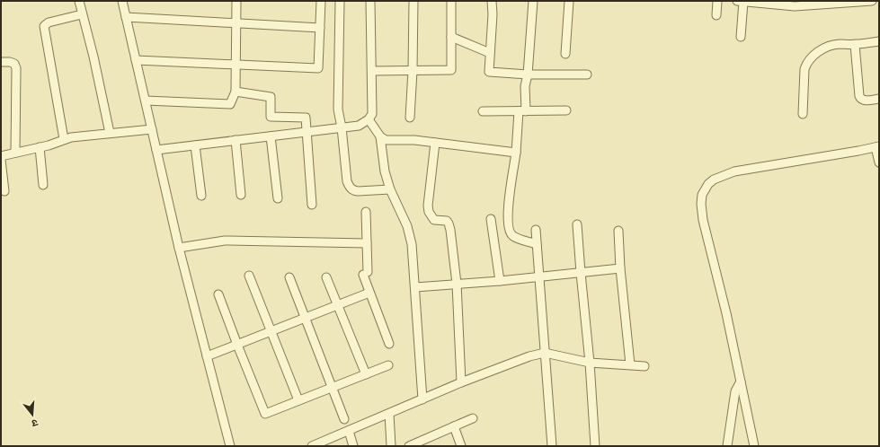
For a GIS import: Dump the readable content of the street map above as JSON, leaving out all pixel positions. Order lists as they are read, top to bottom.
{
  "north": "bottom"
}
